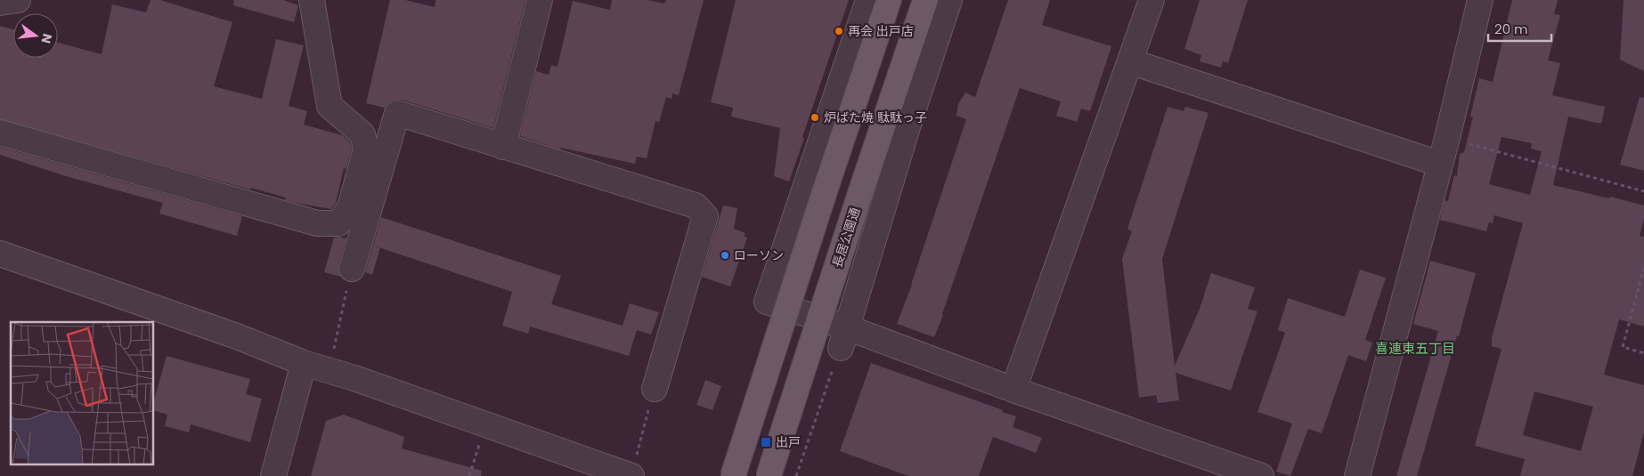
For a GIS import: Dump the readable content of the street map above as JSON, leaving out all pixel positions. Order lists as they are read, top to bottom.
{
  "streets": {
    "main road": ["長居公園通"]
  },
  "districts": ["喜連東五丁目"],
  "places": {
    "other": ["再会 出戸店", "炉ばた焼 駄駄っ子", "ローソン"],
    "transit": ["出戸"]
  },
  "scale_bar": "20 m",
  "north": "right"
}
